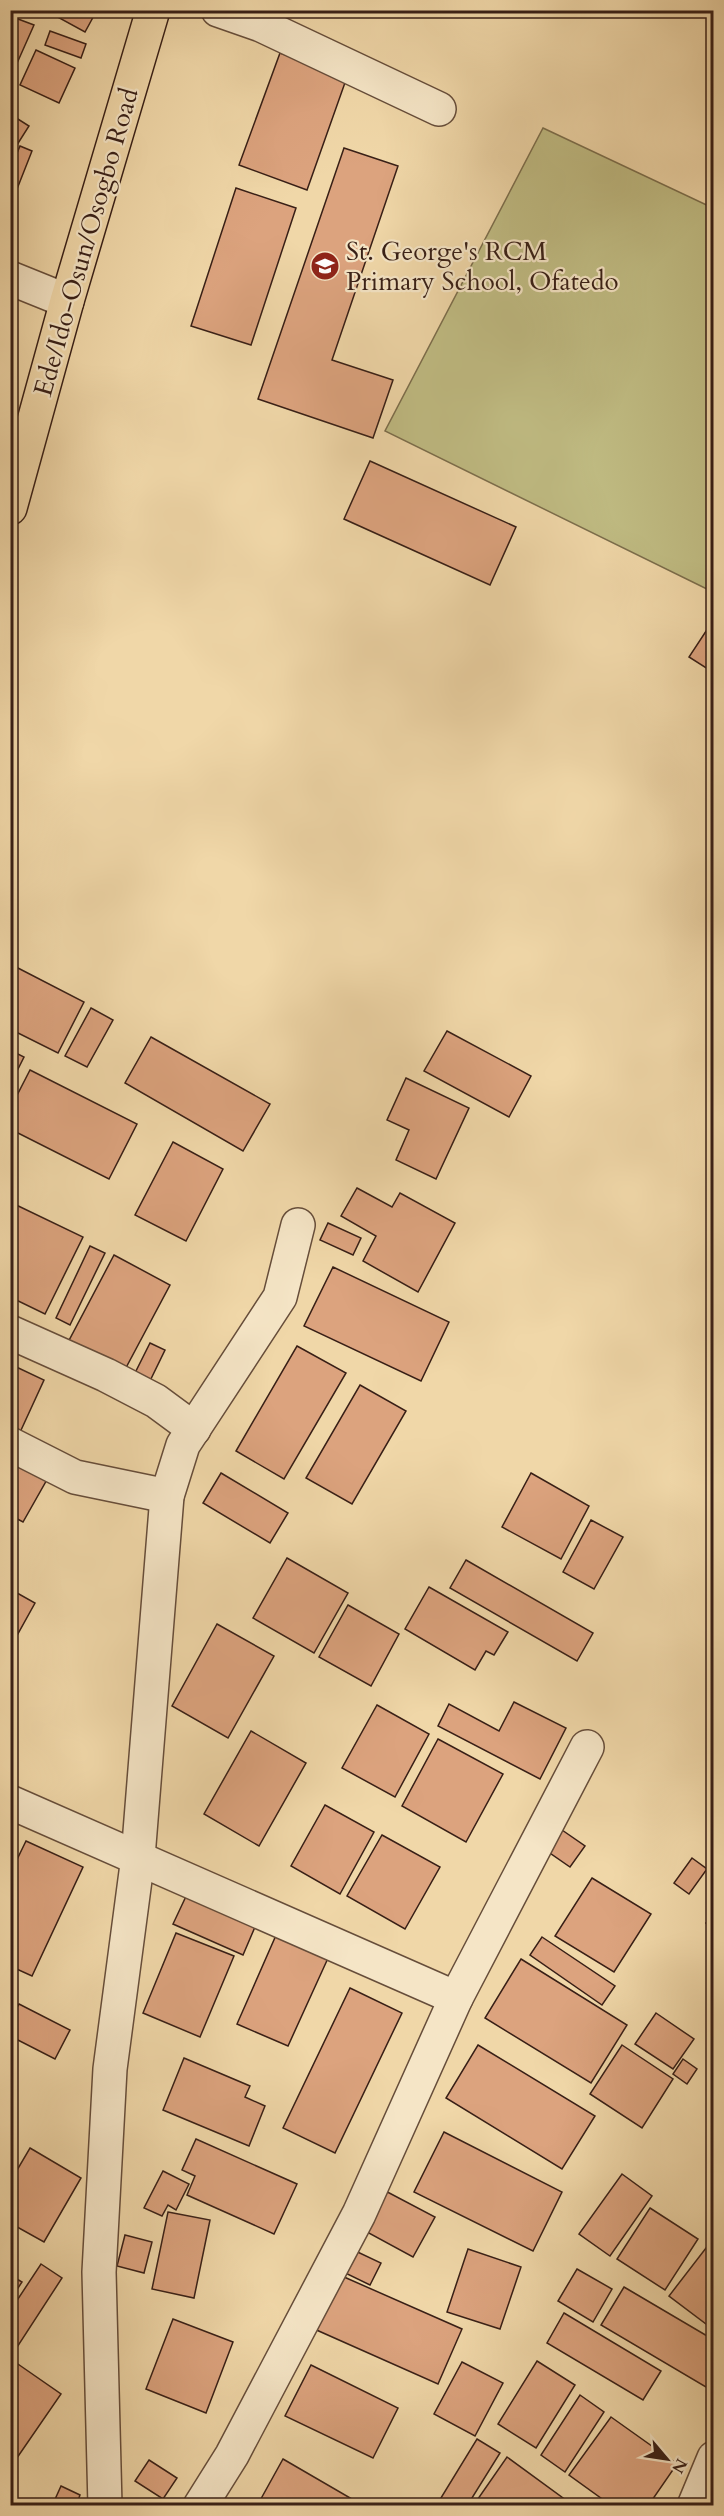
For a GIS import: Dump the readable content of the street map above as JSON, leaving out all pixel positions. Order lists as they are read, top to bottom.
{
  "streets": {
    "main road": ["Ede/Ido-Osun/Osogbo Road"]
  },
  "places": {
    "school or university": ["St. George's RCM Primary School, Ofatedo"]
  },
  "north": "bottom right"
}
